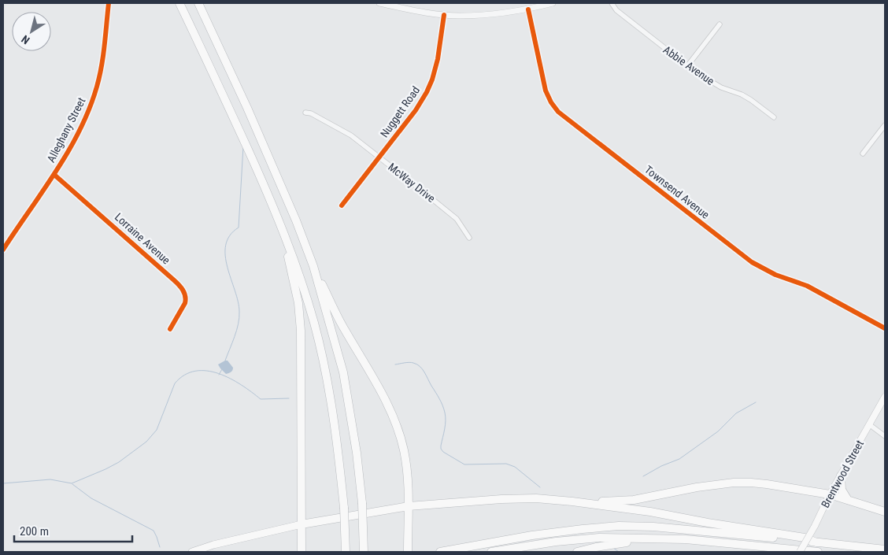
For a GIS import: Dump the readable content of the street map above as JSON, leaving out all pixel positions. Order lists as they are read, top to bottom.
{
  "streets": {
    "main road": ["Brentwood Street"],
    "street": [
      "Abbie Avenue",
      "Nuggett Road",
      "Alleghany Street",
      "McWay Drive",
      "Townsend Avenue",
      "Lorraine Avenue"
    ]
  },
  "crossings": [
    ["Nuggett Road", "McWay Drive"],
    ["Alleghany Street", "Lorraine Avenue"]
  ],
  "scale_bar": "200 m",
  "north": "bottom left"
}
